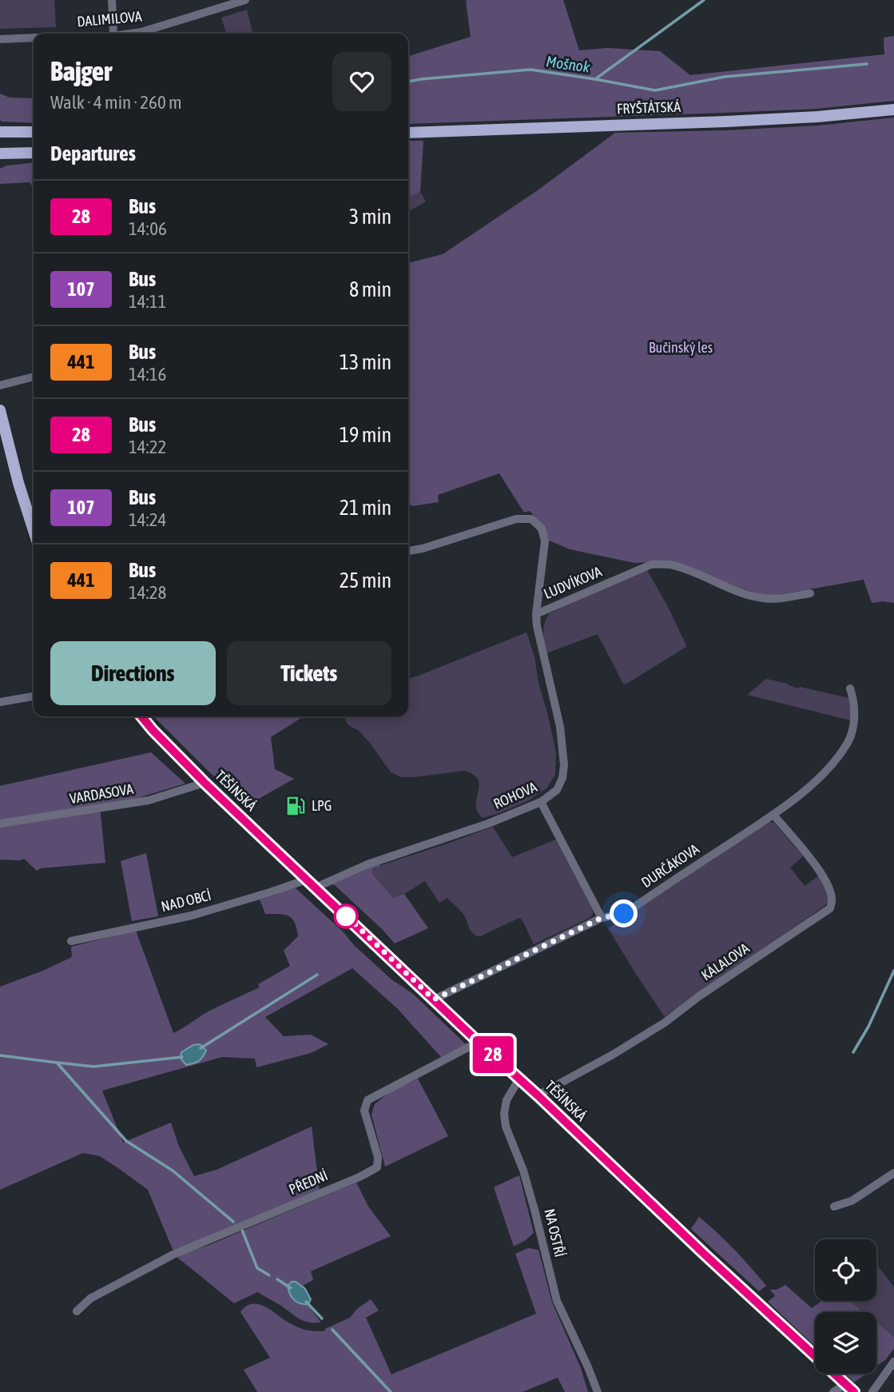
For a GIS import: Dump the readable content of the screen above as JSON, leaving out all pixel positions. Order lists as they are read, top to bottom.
{
  "streets": {
    "main road": ["FRYŠTÁTSKÁ", "TĚŠÍNSKÁ"],
    "street": [
      "DALIMILOVA",
      "LUDVÍKOVA",
      "VARDASOVA",
      "ROHOVA",
      "DURČÁKOVA",
      "NAD OBCÍ",
      "KÁLALOVA",
      "PŘEDNÍ",
      "NA OSTŘÍ"
    ]
  },
  "crossings": [
    ["LUDVÍKOVA", "ROHOVA"],
    ["TĚŠÍNSKÁ", "VARDASOVA"],
    ["TĚŠÍNSKÁ", "ROHOVA"],
    ["TĚŠÍNSKÁ", "DURČÁKOVA"],
    ["TĚŠÍNSKÁ", "NAD OBCÍ"],
    ["TĚŠÍNSKÁ", "KÁLALOVA"],
    ["TĚŠÍNSKÁ", "PŘEDNÍ"],
    ["TĚŠÍNSKÁ", "NA OSTŘÍ"],
    ["ROHOVA", "NAD OBCÍ"],
    ["DURČÁKOVA", "KÁLALOVA"]
  ],
  "water": ["Mošnok"],
  "parks": ["Bučinský les"],
  "places": {
    "fuel station": ["LPG"]
  },
  "lines": ["bus line 28"],
  "page": {
    "on_map": "28",
    "heading": [
      ["Bajger", "Walk · 4 min · 260 m"],
      "Departures"
    ],
    "list": [
      {
        "mark": "28",
        "name": "Bus",
        "note": "14:06",
        "value": "3 min"
      },
      {
        "mark": "107",
        "name": "Bus",
        "note": "14:11",
        "value": "8 min"
      },
      {
        "mark": "441",
        "name": "Bus",
        "note": "14:16",
        "value": "13 min"
      },
      {
        "mark": "28",
        "name": "Bus",
        "note": "14:22",
        "value": "19 min"
      },
      {
        "mark": "107",
        "name": "Bus",
        "note": "14:24",
        "value": "21 min"
      },
      {
        "mark": "441",
        "name": "Bus",
        "note": "14:28",
        "value": "25 min"
      }
    ],
    "buttons": ["Directions", "Tickets"]
  }
}
